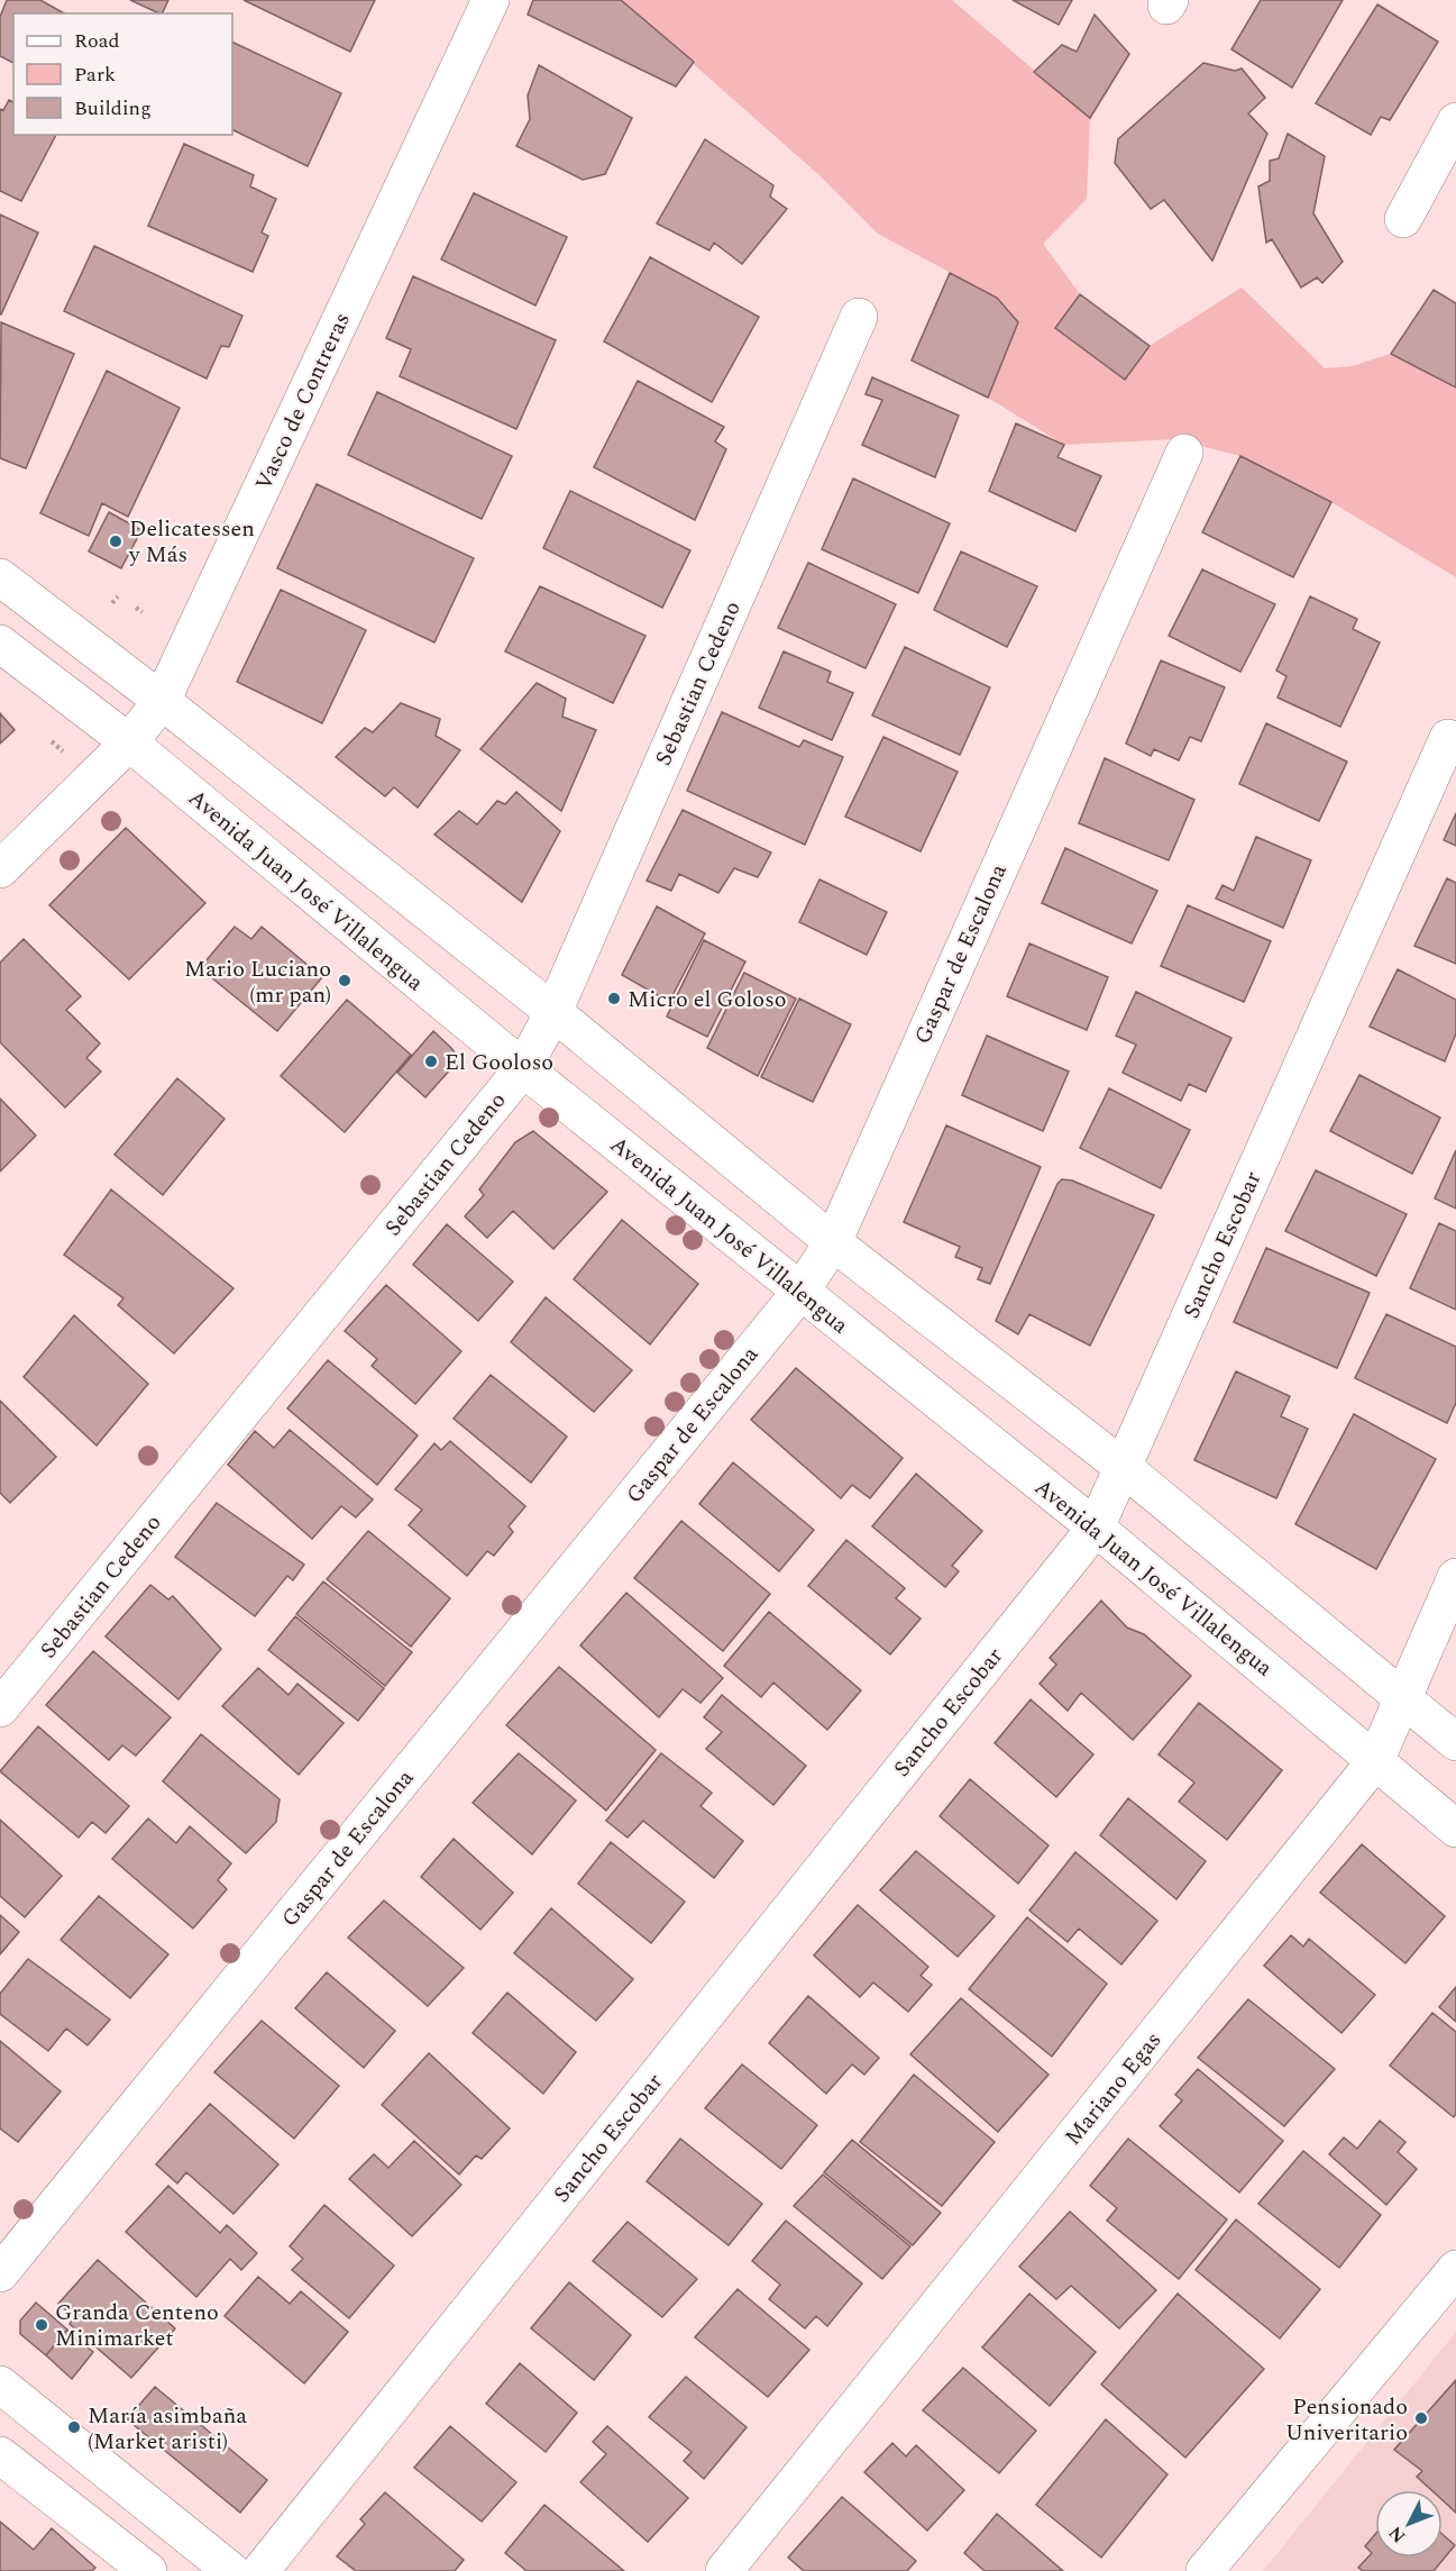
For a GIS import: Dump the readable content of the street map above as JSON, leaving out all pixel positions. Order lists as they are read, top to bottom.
{
  "streets": {
    "street": [
      "Vasco de Contreras",
      "Sebastian Cedeno",
      "Avenida Juan José Villalengua",
      "Gaspar de Escalona",
      "Sancho Escobar",
      "Mariano Egas"
    ]
  },
  "crossings": [
    ["Vasco de Contreras", "Avenida Juan José Villalengua"],
    ["Sebastian Cedeno", "Avenida Juan José Villalengua"],
    ["Avenida Juan José Villalengua", "Gaspar de Escalona"],
    ["Avenida Juan José Villalengua", "Sancho Escobar"],
    ["Avenida Juan José Villalengua", "Mariano Egas"]
  ],
  "places": [
    "Delicatessen y Más",
    "Mario Luciano (mr pan)",
    "Micro el Goloso",
    "El Gooloso",
    "Granda Centeno Minimarket",
    "Pensionado Univeritario",
    "María asimbaña (Market aristi)"
  ],
  "legend": ["Road", "Park", "Building"],
  "north": "bottom left"
}
